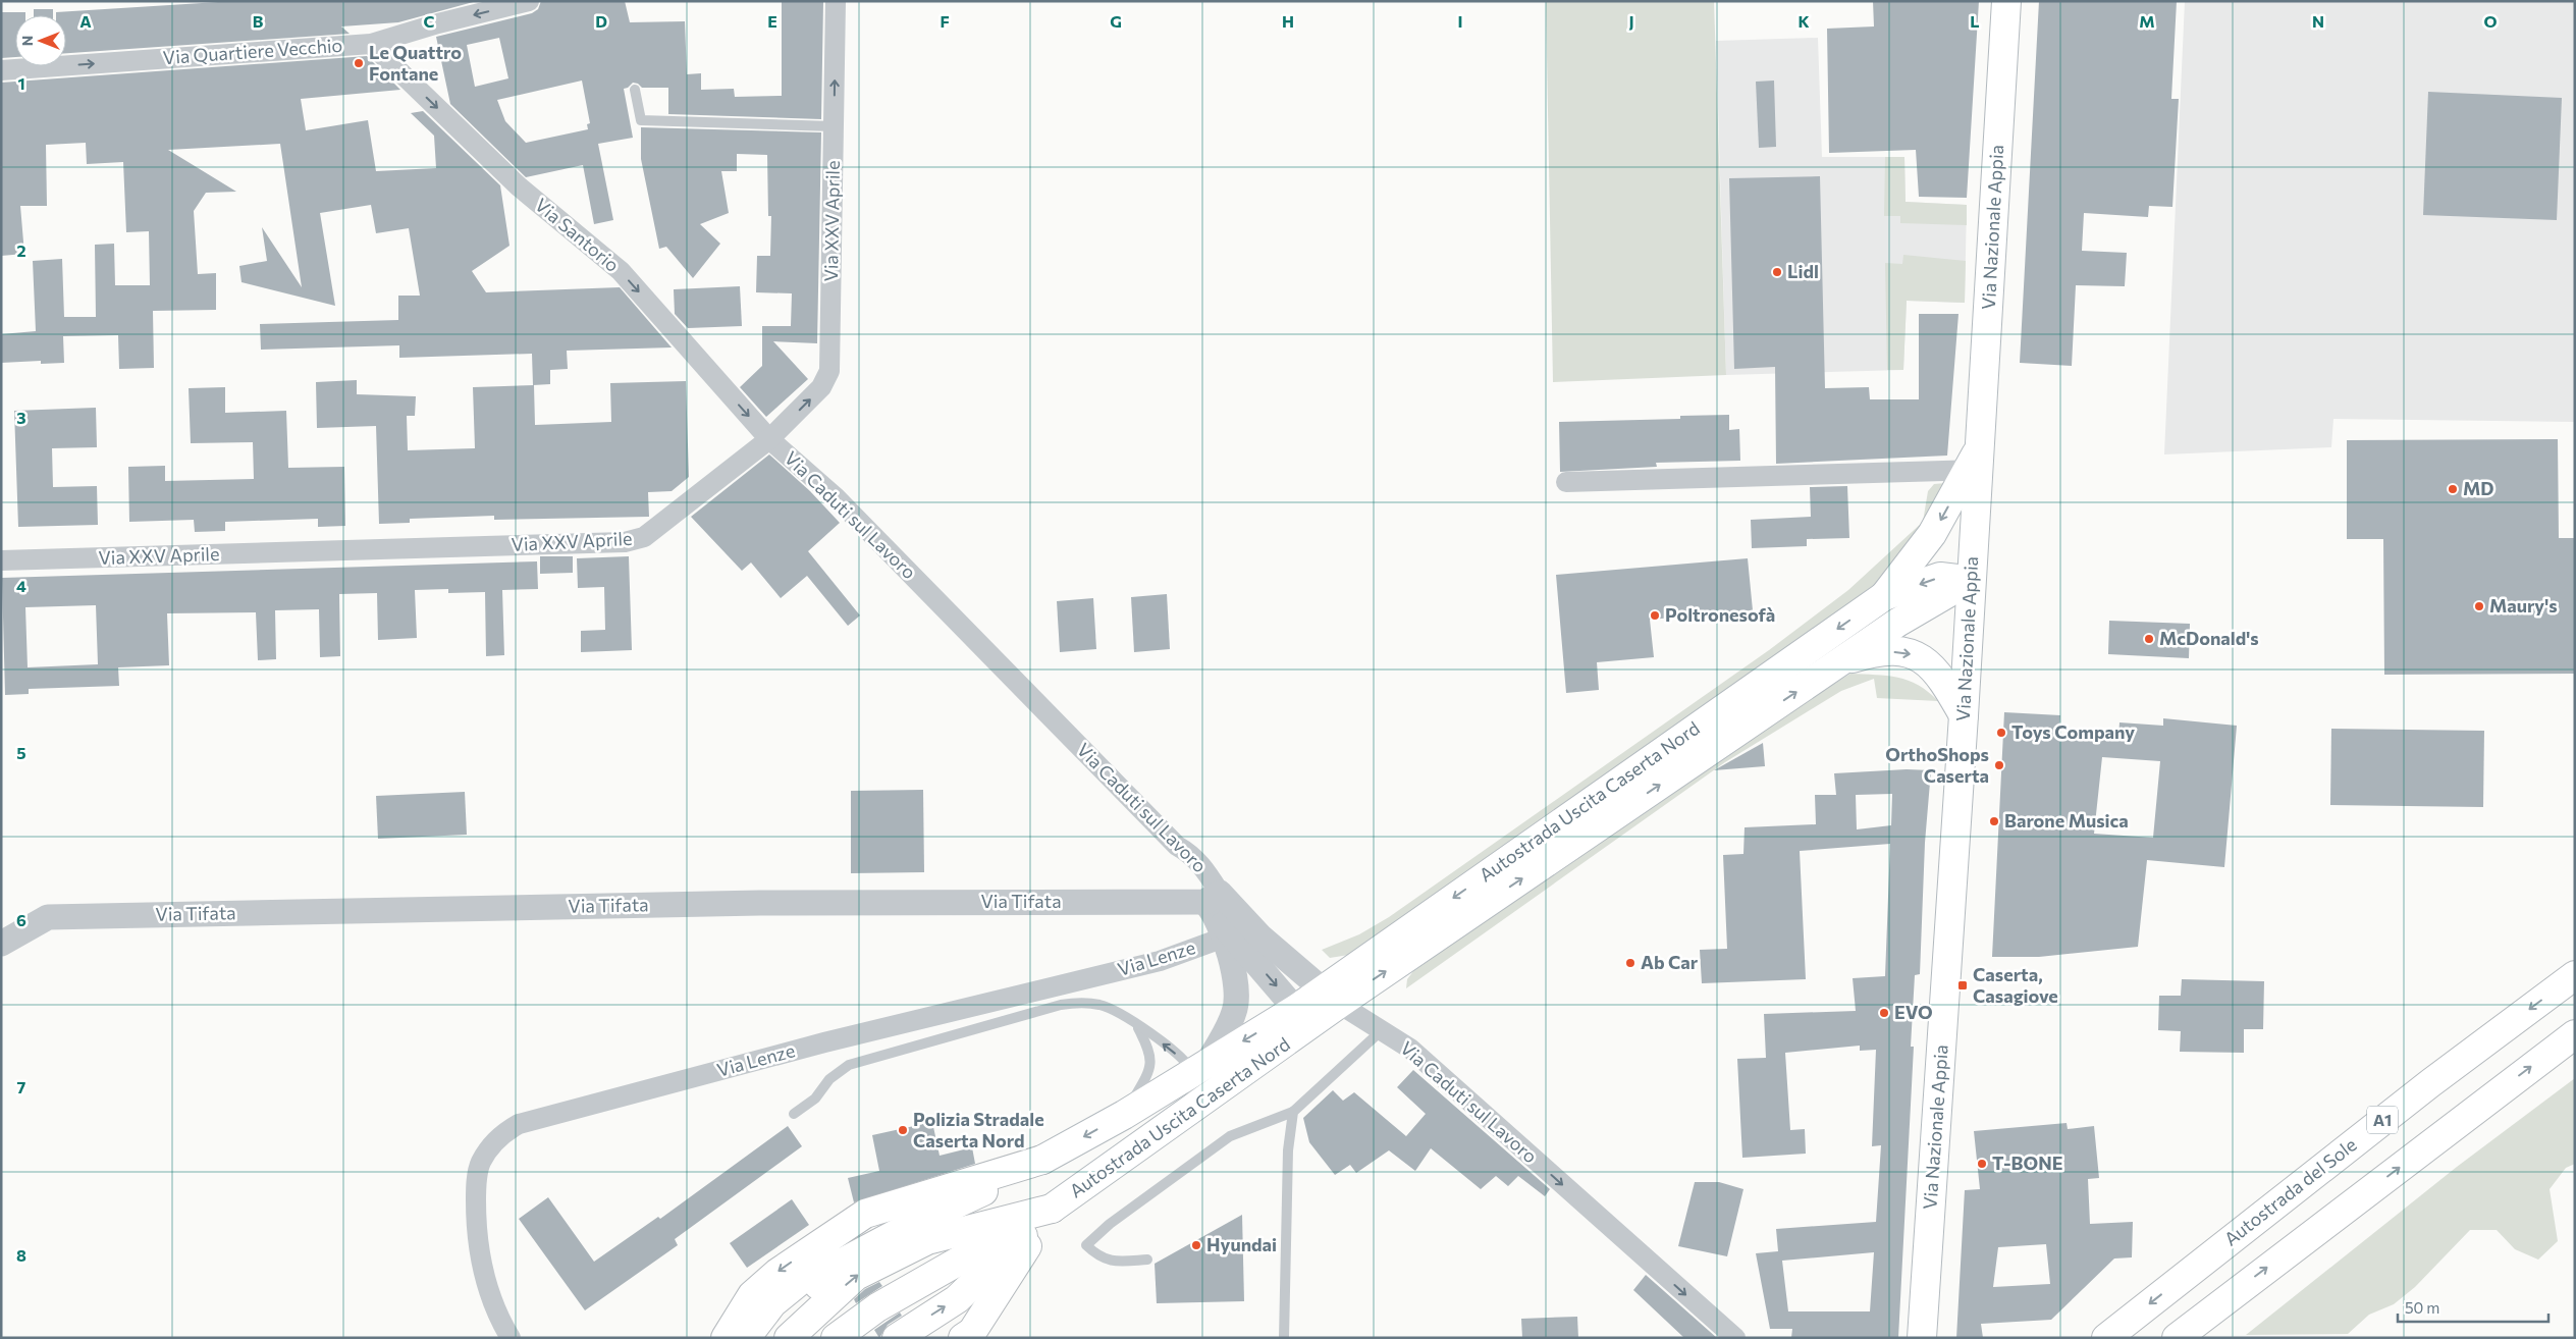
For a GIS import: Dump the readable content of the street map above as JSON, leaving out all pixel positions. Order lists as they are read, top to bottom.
{
  "streets": {
    "main road": [
      "Via Nazionale Appia",
      "Autostrada Uscita Caserta Nord",
      "A1",
      "Autostrada del Sole"
    ],
    "street": [
      "Via Quartiere Vecchio",
      "Via XXV Aprile",
      "Via Santorio",
      "Via Caduti sul Lavoro",
      "Via Tifata",
      "Via Lenze"
    ]
  },
  "crossings": [
    ["Via Quartiere Vecchio", "Via Santorio"],
    ["Via XXV Aprile", "Via Santorio"],
    ["Via XXV Aprile", "Via Caduti sul Lavoro"],
    ["Via Santorio", "Via Caduti sul Lavoro"],
    ["Via Caduti sul Lavoro", "Autostrada Uscita Caserta Nord"],
    ["Via Caduti sul Lavoro", "Via Tifata"],
    ["Via Caduti sul Lavoro", "Via Lenze"],
    ["Autostrada Uscita Caserta Nord", "Via Tifata"],
    ["Autostrada Uscita Caserta Nord", "Via Lenze"],
    ["Via Tifata", "Via Lenze"]
  ],
  "one_way": ["Via XXV Aprile", "Via Santorio", "Via Caduti sul Lavoro"],
  "places": {
    "other": [
      "Le Quattro Fontane",
      "Lidl",
      "MD",
      "Maury's",
      "Poltronesofà",
      "McDonald's",
      "Toys Company",
      "OrthoShops Caserta",
      "Barone Musica",
      "Ab Car",
      "EVO",
      "Polizia Stradale Caserta Nord",
      "T-BONE",
      "Hyundai"
    ],
    "transit": ["Caserta, Casagiove"]
  },
  "scale_bar": "50 m",
  "north": "left",
  "grid": {
    "columns": [
      "A",
      "B",
      "C",
      "D",
      "E",
      "F",
      "G",
      "H",
      "I",
      "J",
      "K",
      "L",
      "M",
      "N",
      "O"
    ],
    "rows": [
      "1",
      "2",
      "3",
      "4",
      "5",
      "6",
      "7",
      "8"
    ]
  }
}
